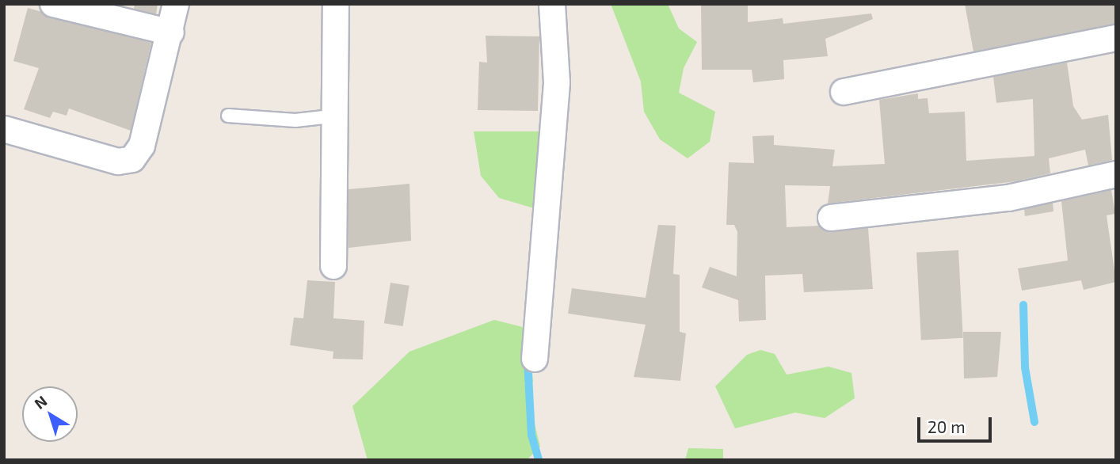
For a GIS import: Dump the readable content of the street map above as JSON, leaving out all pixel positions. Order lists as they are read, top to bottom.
{
  "scale_bar": "20 m",
  "north": "top left"
}
